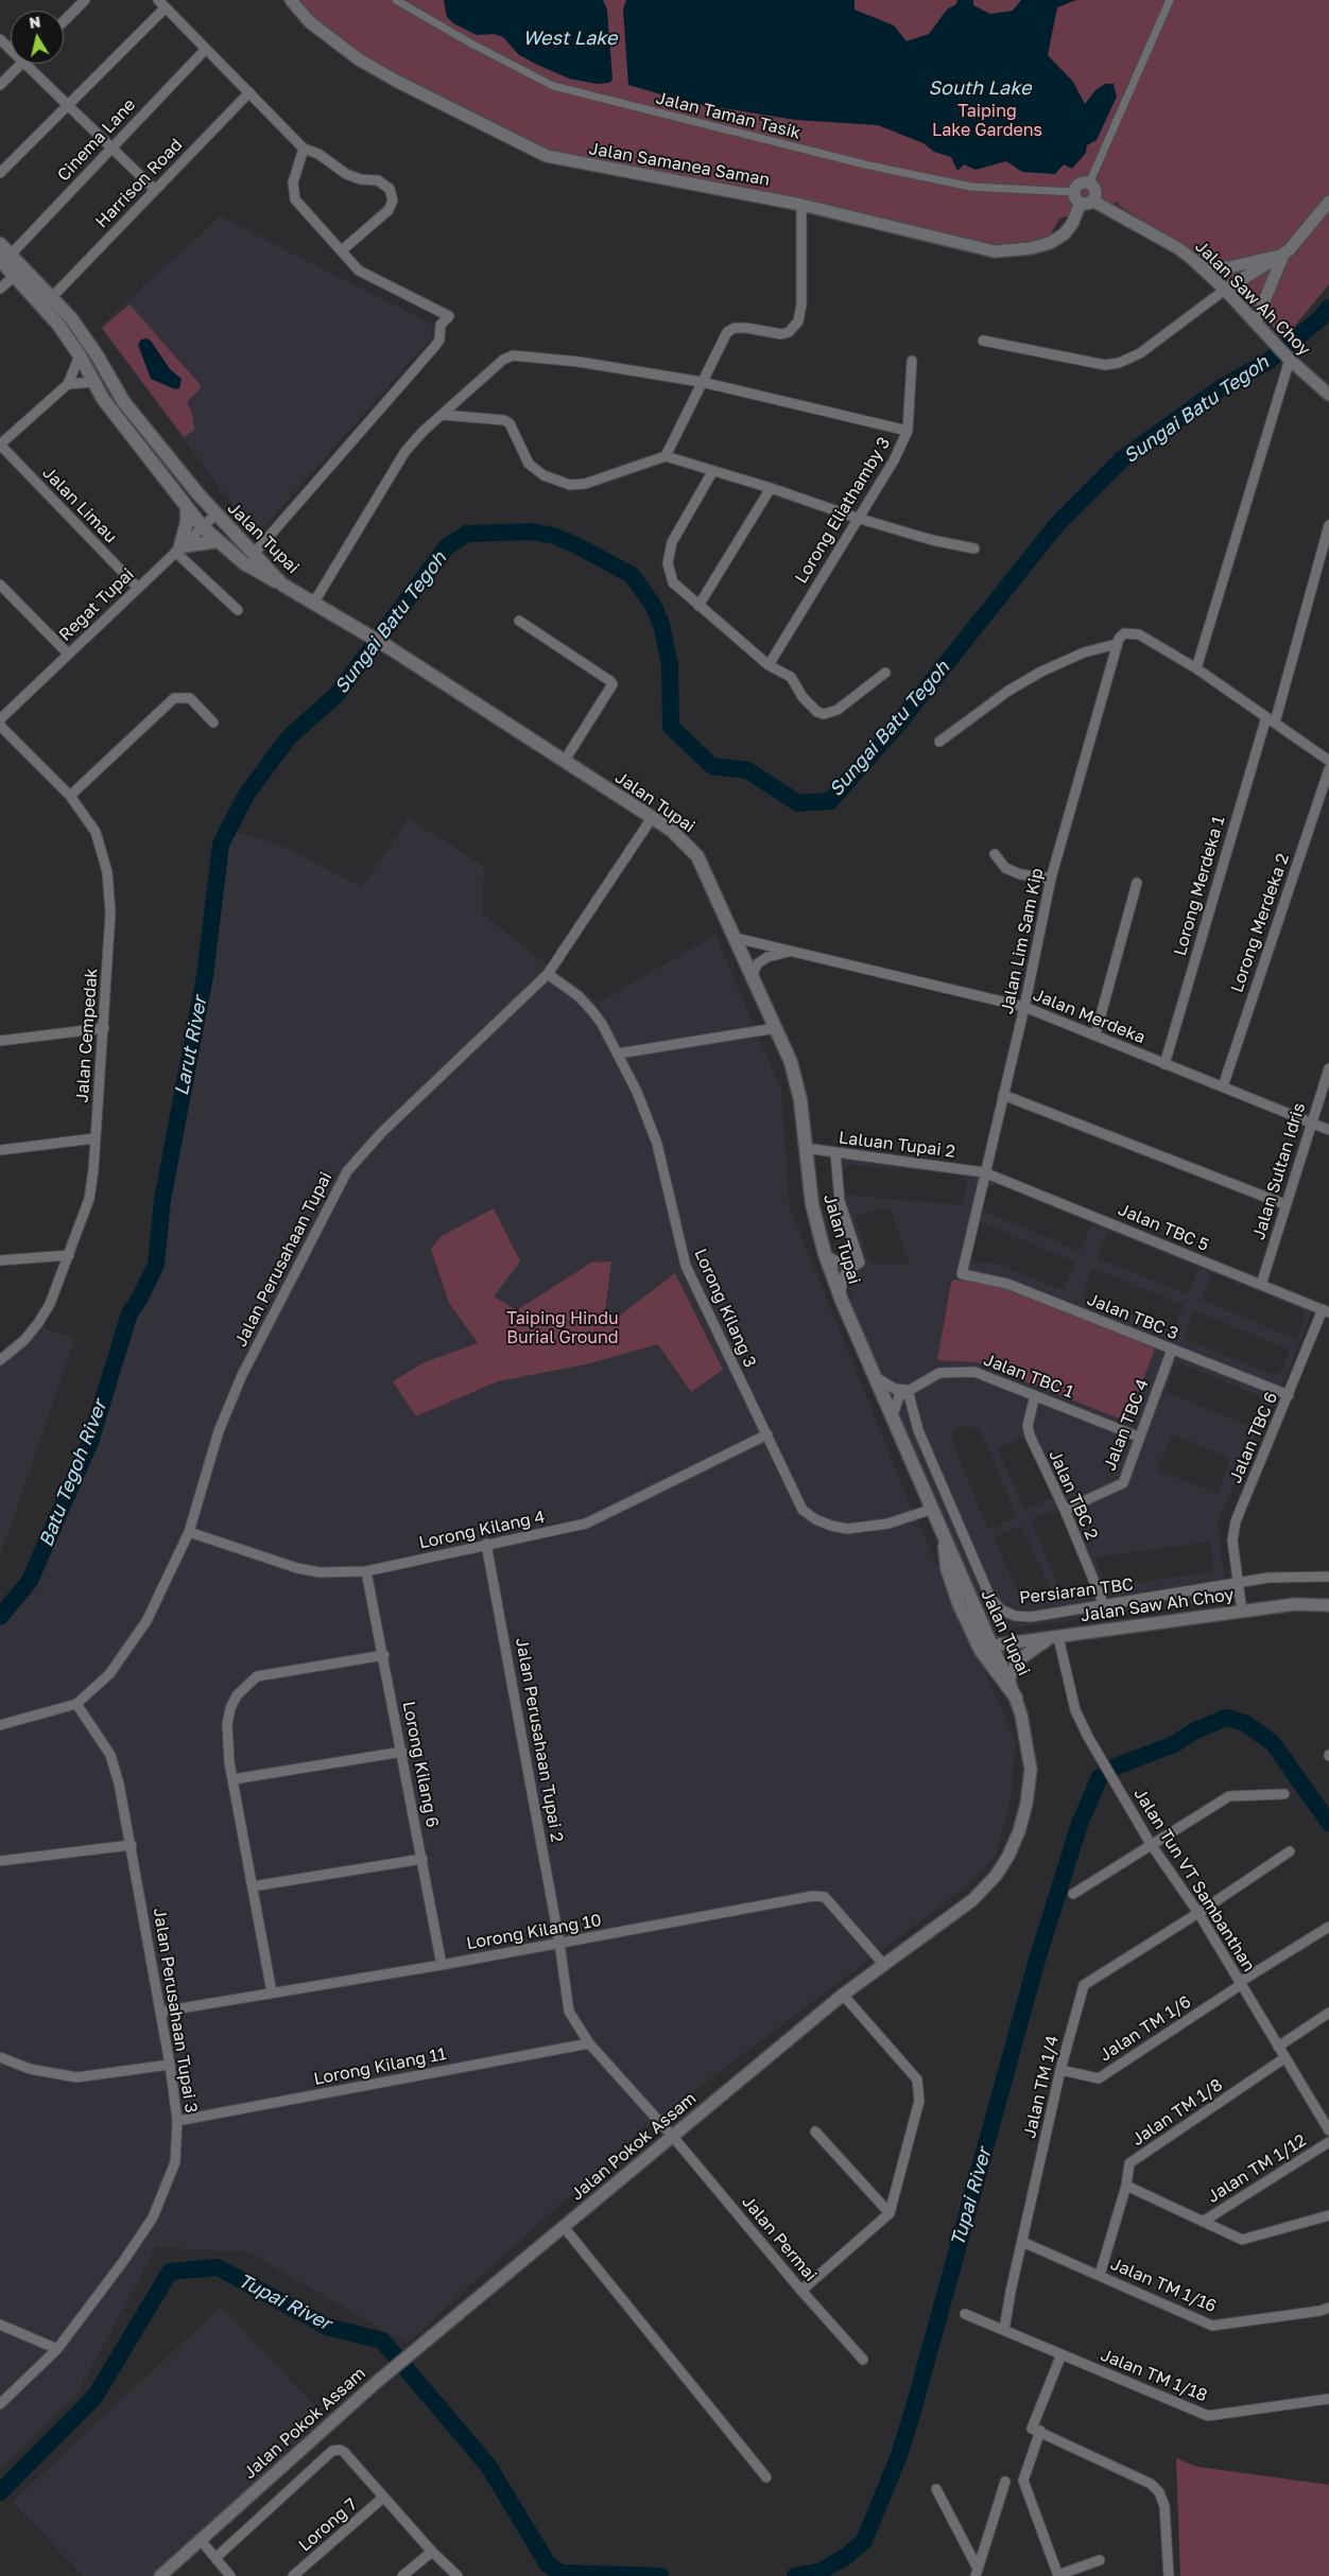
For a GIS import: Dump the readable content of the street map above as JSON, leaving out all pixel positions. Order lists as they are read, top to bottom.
{
  "streets": {
    "main road": ["Jalan Tupai"],
    "street": [
      "Jalan Taman Tasik",
      "Cinema Lane",
      "Jalan Samanea Saman",
      "Harrison Road",
      "Jalan Saw Ah Choy",
      "Jalan Limau",
      "Lorong Eliathamby 3",
      "Regat Tupai",
      "Lorong Merdeka 1",
      "Lorong Merdeka 2",
      "Jalan Lim Sam Kip",
      "Jalan Merdeka",
      "Jalan Cempedak",
      "Laluan Tupai 2",
      "Jalan Sultan Idris",
      "Jalan TBC 5",
      "Jalan Perusahaan Tupai",
      "Lorong Kilang 3",
      "Jalan TBC 3",
      "Jalan TBC 1",
      "Jalan TBC 4",
      "Jalan TBC 6",
      "Jalan TBC 2",
      "Lorong Kilang 4",
      "Persiaran TBC",
      "Jalan Perusahaan Tupai 2",
      "Lorong Kilang 6",
      "Jalan Tun VT Sambanthan",
      "Lorong Kilang 10",
      "Jalan Perusahaan Tupai 3",
      "Jalan TM 1/6",
      "Lorong Kilang 11",
      "Jalan TM 1/4",
      "Jalan TM 1/8",
      "Jalan Pokok Assam",
      "Jalan TM 1/12",
      "Jalan Permai",
      "Jalan TM 1/16",
      "Jalan TM 1/18",
      "Lorong 7"
    ]
  },
  "crossings": [
    ["Jalan Taman Tasik", "Jalan Samanea Saman"],
    ["Jalan Taman Tasik", "Jalan Saw Ah Choy"],
    ["Cinema Lane", "Jalan Tupai"],
    ["Jalan Samanea Saman", "Jalan Saw Ah Choy"],
    ["Harrison Road", "Jalan Tupai"],
    ["Jalan Saw Ah Choy", "Jalan Tupai"],
    ["Jalan Saw Ah Choy", "Jalan TBC 6"],
    ["Jalan Saw Ah Choy", "Jalan Tun VT Sambanthan"],
    ["Jalan Limau", "Regat Tupai"],
    ["Jalan Tupai", "Regat Tupai"],
    ["Jalan Tupai", "Jalan Merdeka"],
    ["Jalan Tupai", "Laluan Tupai 2"],
    ["Jalan Tupai", "Jalan Perusahaan Tupai"],
    ["Jalan Tupai", "Lorong Kilang 3"],
    ["Jalan Tupai", "Jalan Pokok Assam"],
    ["Lorong Merdeka 1", "Jalan Merdeka"],
    ["Lorong Merdeka 2", "Jalan Merdeka"],
    ["Jalan Lim Sam Kip", "Jalan Merdeka"],
    ["Jalan Lim Sam Kip", "Laluan Tupai 2"],
    ["Jalan Lim Sam Kip", "Jalan TBC 5"],
    ["Jalan Lim Sam Kip", "Jalan TBC 3"],
    ["Jalan Merdeka", "Jalan Sultan Idris"],
    ["Laluan Tupai 2", "Jalan TBC 5"],
    ["Jalan Sultan Idris", "Jalan TBC 5"],
    ["Jalan TBC 5", "Jalan TBC 6"],
    ["Jalan Perusahaan Tupai", "Lorong Kilang 3"],
    ["Jalan Perusahaan Tupai", "Lorong Kilang 4"],
    ["Jalan Perusahaan Tupai", "Jalan Perusahaan Tupai 3"],
    ["Lorong Kilang 3", "Lorong Kilang 4"],
    ["Jalan TBC 3", "Jalan TBC 4"],
    ["Jalan TBC 3", "Jalan TBC 6"],
    ["Jalan TBC 1", "Jalan TBC 4"],
    ["Jalan TBC 1", "Jalan TBC 2"],
    ["Jalan TBC 1", "Persiaran TBC"],
    ["Jalan TBC 4", "Jalan TBC 2"],
    ["Jalan TBC 6", "Persiaran TBC"],
    ["Jalan TBC 2", "Persiaran TBC"],
    ["Lorong Kilang 4", "Jalan Perusahaan Tupai 2"],
    ["Lorong Kilang 4", "Lorong Kilang 6"],
    ["Jalan Perusahaan Tupai 2", "Lorong Kilang 10"],
    ["Jalan Perusahaan Tupai 2", "Lorong Kilang 11"],
    ["Jalan Perusahaan Tupai 2", "Jalan Permai"],
    ["Lorong Kilang 6", "Lorong Kilang 10"],
    ["Jalan Tun VT Sambanthan", "Jalan TM 1/6"],
    ["Jalan Tun VT Sambanthan", "Jalan TM 1/4"],
    ["Jalan Tun VT Sambanthan", "Jalan TM 1/8"],
    ["Lorong Kilang 10", "Jalan Perusahaan Tupai 3"],
    ["Lorong Kilang 10", "Jalan Pokok Assam"],
    ["Jalan Perusahaan Tupai 3", "Lorong Kilang 11"],
    ["Jalan TM 1/6", "Jalan TM 1/4"],
    ["Lorong Kilang 11", "Jalan Permai"],
    ["Jalan TM 1/4", "Jalan TM 1/16"],
    ["Jalan TM 1/4", "Jalan TM 1/18"],
    ["Jalan TM 1/8", "Jalan TM 1/16"],
    ["Jalan Pokok Assam", "Jalan Permai"]
  ],
  "water": [
    "West Lake",
    "South Lake",
    "Sungai Batu Tegoh",
    "Larut River",
    "Batu Tegoh River",
    "Tupai River"
  ],
  "parks": ["Taiping Lake Gardens", "Taiping Hindu Burial Ground"],
  "north": "top"
}
